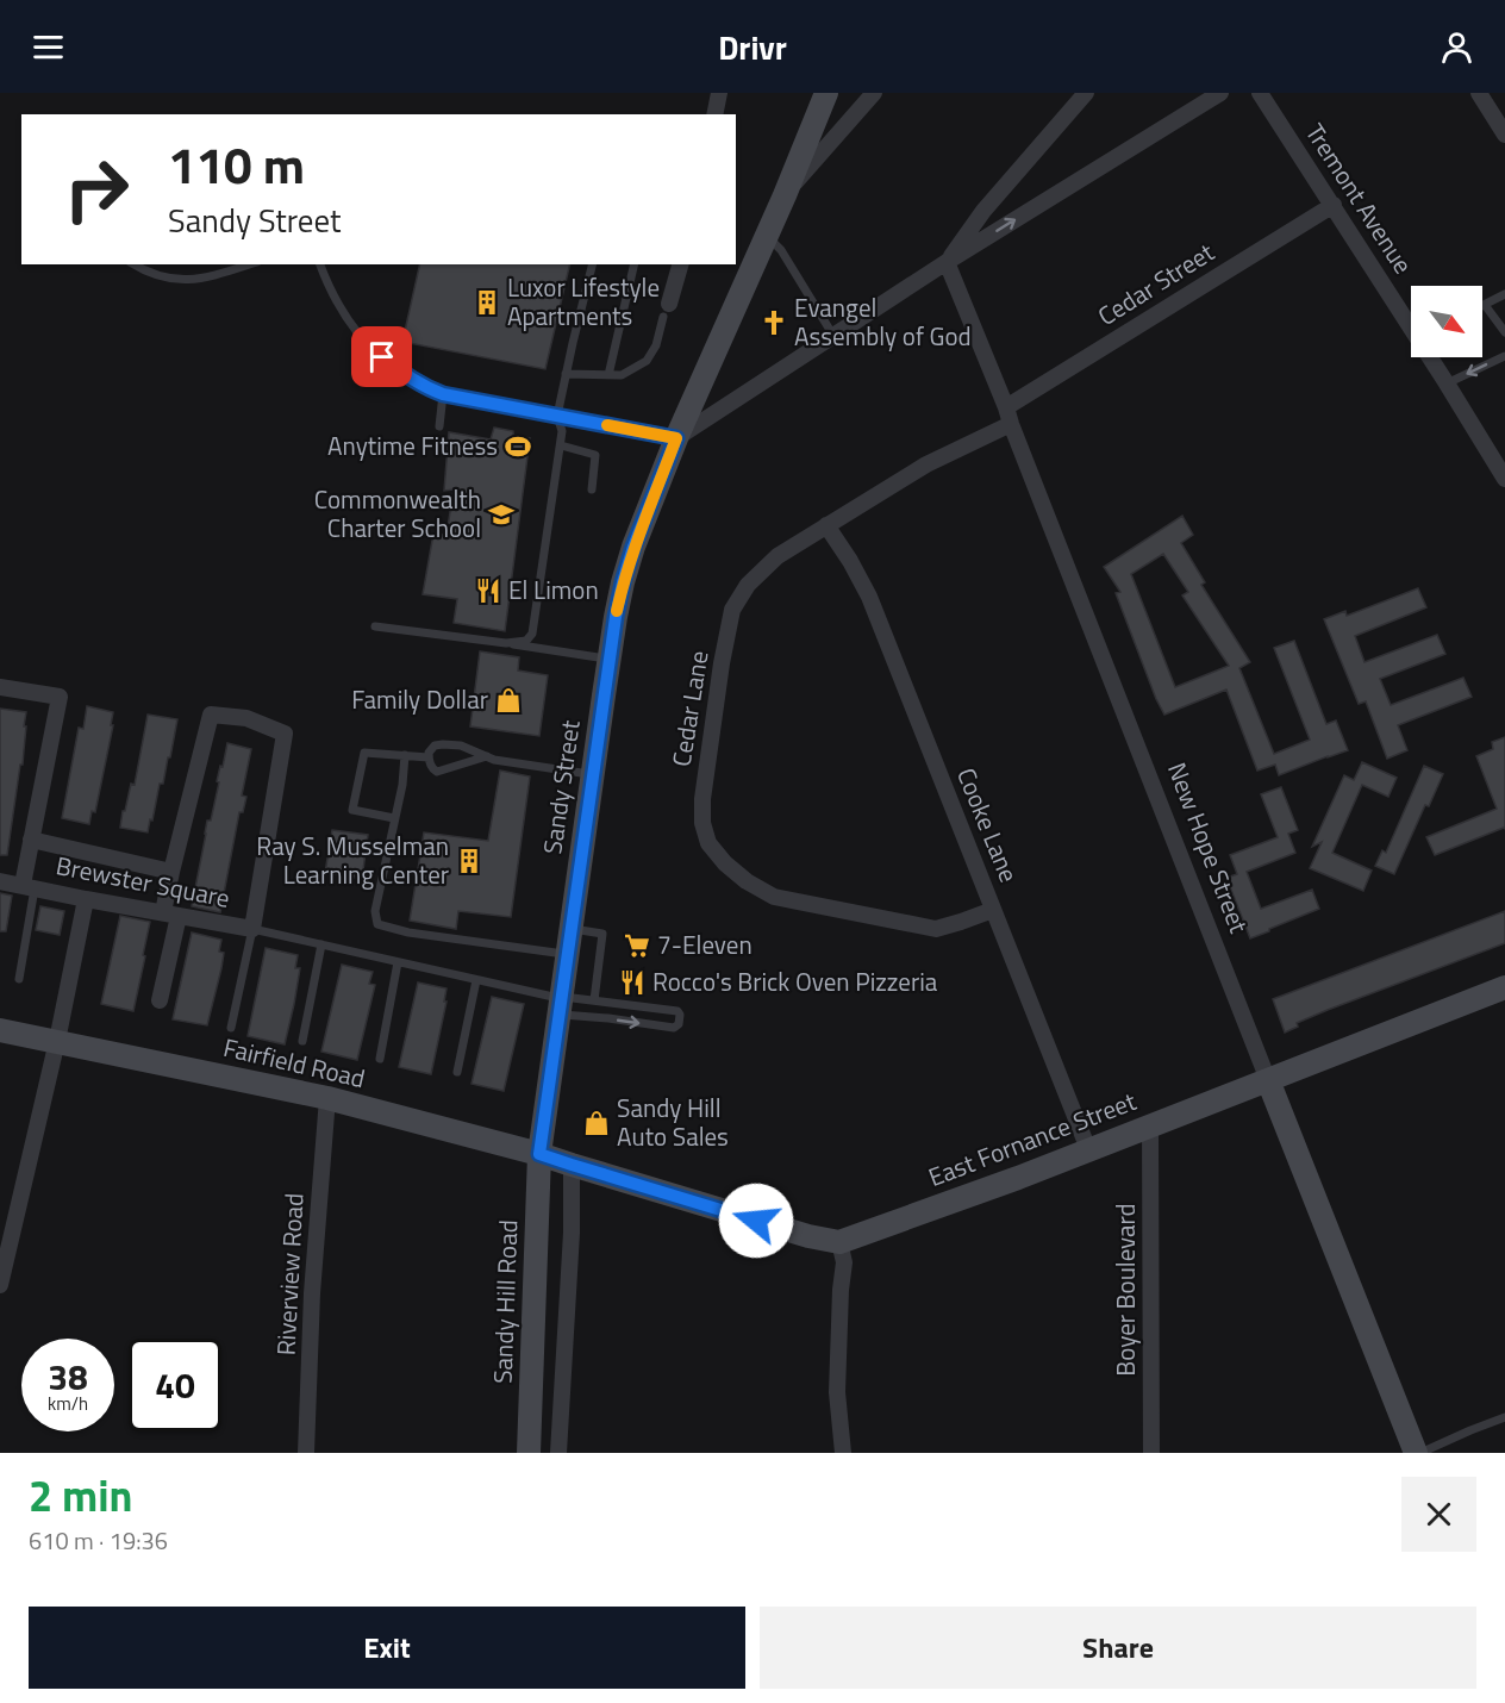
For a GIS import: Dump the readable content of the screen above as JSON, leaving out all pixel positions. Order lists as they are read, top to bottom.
{
  "streets": {
    "main road": [
      "Sandy Street",
      "New Hope Street",
      "Fairfield Road",
      "East Fornance Street",
      "Sandy Hill Road"
    ],
    "street": [
      "Tremont Avenue",
      "Cedar Street",
      "Cedar Lane",
      "Cooke Lane",
      "Brewster Square",
      "Riverview Road",
      "Boyer Boulevard"
    ]
  },
  "crossings": [
    ["Tremont Avenue", "Cedar Street"],
    ["Cedar Street", "New Hope Street"],
    ["Cedar Lane", "Cooke Lane"],
    ["Cedar Lane", "New Hope Street"],
    ["Sandy Street", "Fairfield Road"],
    ["Sandy Street", "Sandy Hill Road"],
    ["Cooke Lane", "East Fornance Street"],
    ["New Hope Street", "East Fornance Street"],
    ["Fairfield Road", "Riverview Road"],
    ["Fairfield Road", "Sandy Hill Road"],
    ["East Fornance Street", "Boyer Boulevard"]
  ],
  "places": {
    "building": ["Luxor Lifestyle Apartments", "Ray S. Musselman Learning Center"],
    "church": ["Evangel Assembly of God"],
    "sports": ["Anytime Fitness"],
    "school or university": ["Commonwealth Charter School"],
    "restaurant": ["El Limon", "Rocco's Brick Oven Pizzeria"],
    "shop": ["Family Dollar", "Sandy Hill Auto Sales"],
    "supermarket": ["7-Eleven"]
  },
  "north": "bottom right",
  "page": {
    "header": "Drivr",
    "turn": ["110 m", "Sandy Street"],
    "speed": "38 km/h",
    "limit": "40",
    "heading": ["2 min", "610 m · 19:36"],
    "buttons": ["Exit", "Share"]
  }
}
